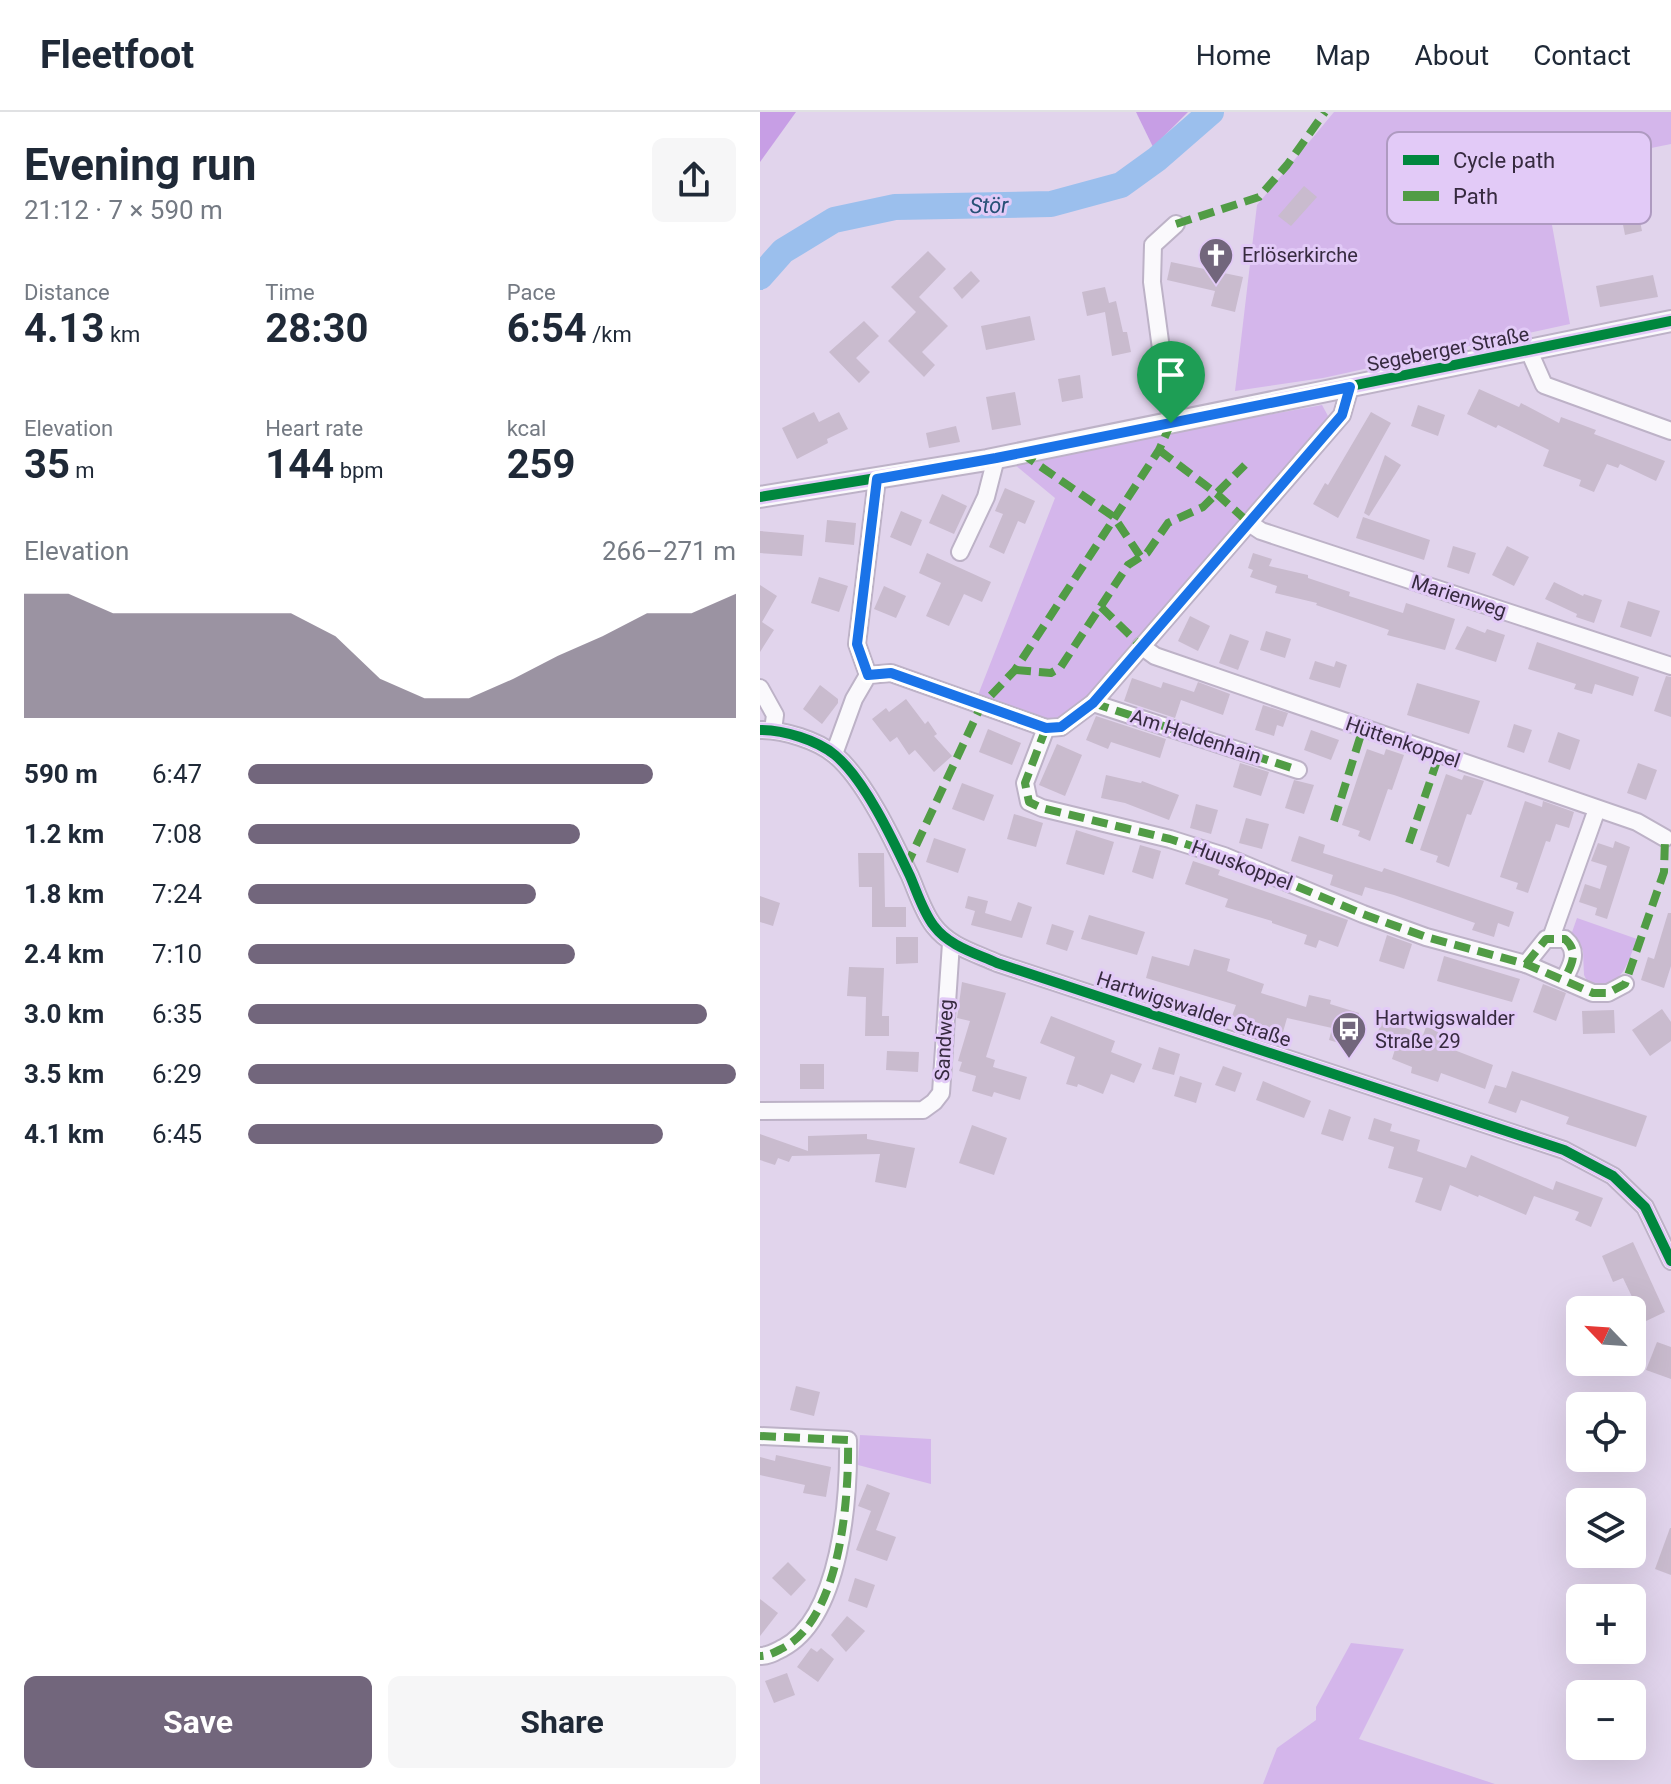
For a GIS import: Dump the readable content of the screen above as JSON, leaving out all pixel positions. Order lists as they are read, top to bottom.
{
  "streets": {
    "main road": ["Segeberger Straße"],
    "street": [
      "Marienweg",
      "Am Heldenhain",
      "Hüttenkoppel",
      "Huuskoppel",
      "Hartwigswalder Straße",
      "Sandweg"
    ]
  },
  "crossings": [
    ["Hartwigswalder Straße", "Sandweg"]
  ],
  "water": ["Stör"],
  "places": {
    "church": ["Erlöserkirche"],
    "bus stop": ["Hartwigswalder Straße 29"]
  },
  "legend": ["Cycle path", "Path"],
  "north": "top left",
  "page": {
    "header": "Fleetfoot",
    "nav": [
      "Home",
      "Map",
      "About",
      "Contact"
    ],
    "heading": ["Evening run", "21:12 · 7 × 590 m"],
    "stats": [
      ["Distance", "4.13 km"],
      ["Time", "28:30"],
      ["Pace", "6:54 /km"],
      ["Elevation", "35 m"],
      ["Heart rate", "144 bpm"],
      ["kcal", "259"]
    ],
    "chart": ["Elevation", "266–271 m"],
    "list": [
      {
        "name": "590 m",
        "note": "6:47"
      },
      {
        "name": "1.2 km",
        "note": "7:08"
      },
      {
        "name": "1.8 km",
        "note": "7:24"
      },
      {
        "name": "2.4 km",
        "note": "7:10"
      },
      {
        "name": "3.0 km",
        "note": "6:35"
      },
      {
        "name": "3.5 km",
        "note": "6:29"
      },
      {
        "name": "4.1 km",
        "note": "6:45"
      }
    ],
    "map_buttons": ["+", "−"],
    "buttons": ["Save", "Share"]
  }
}
